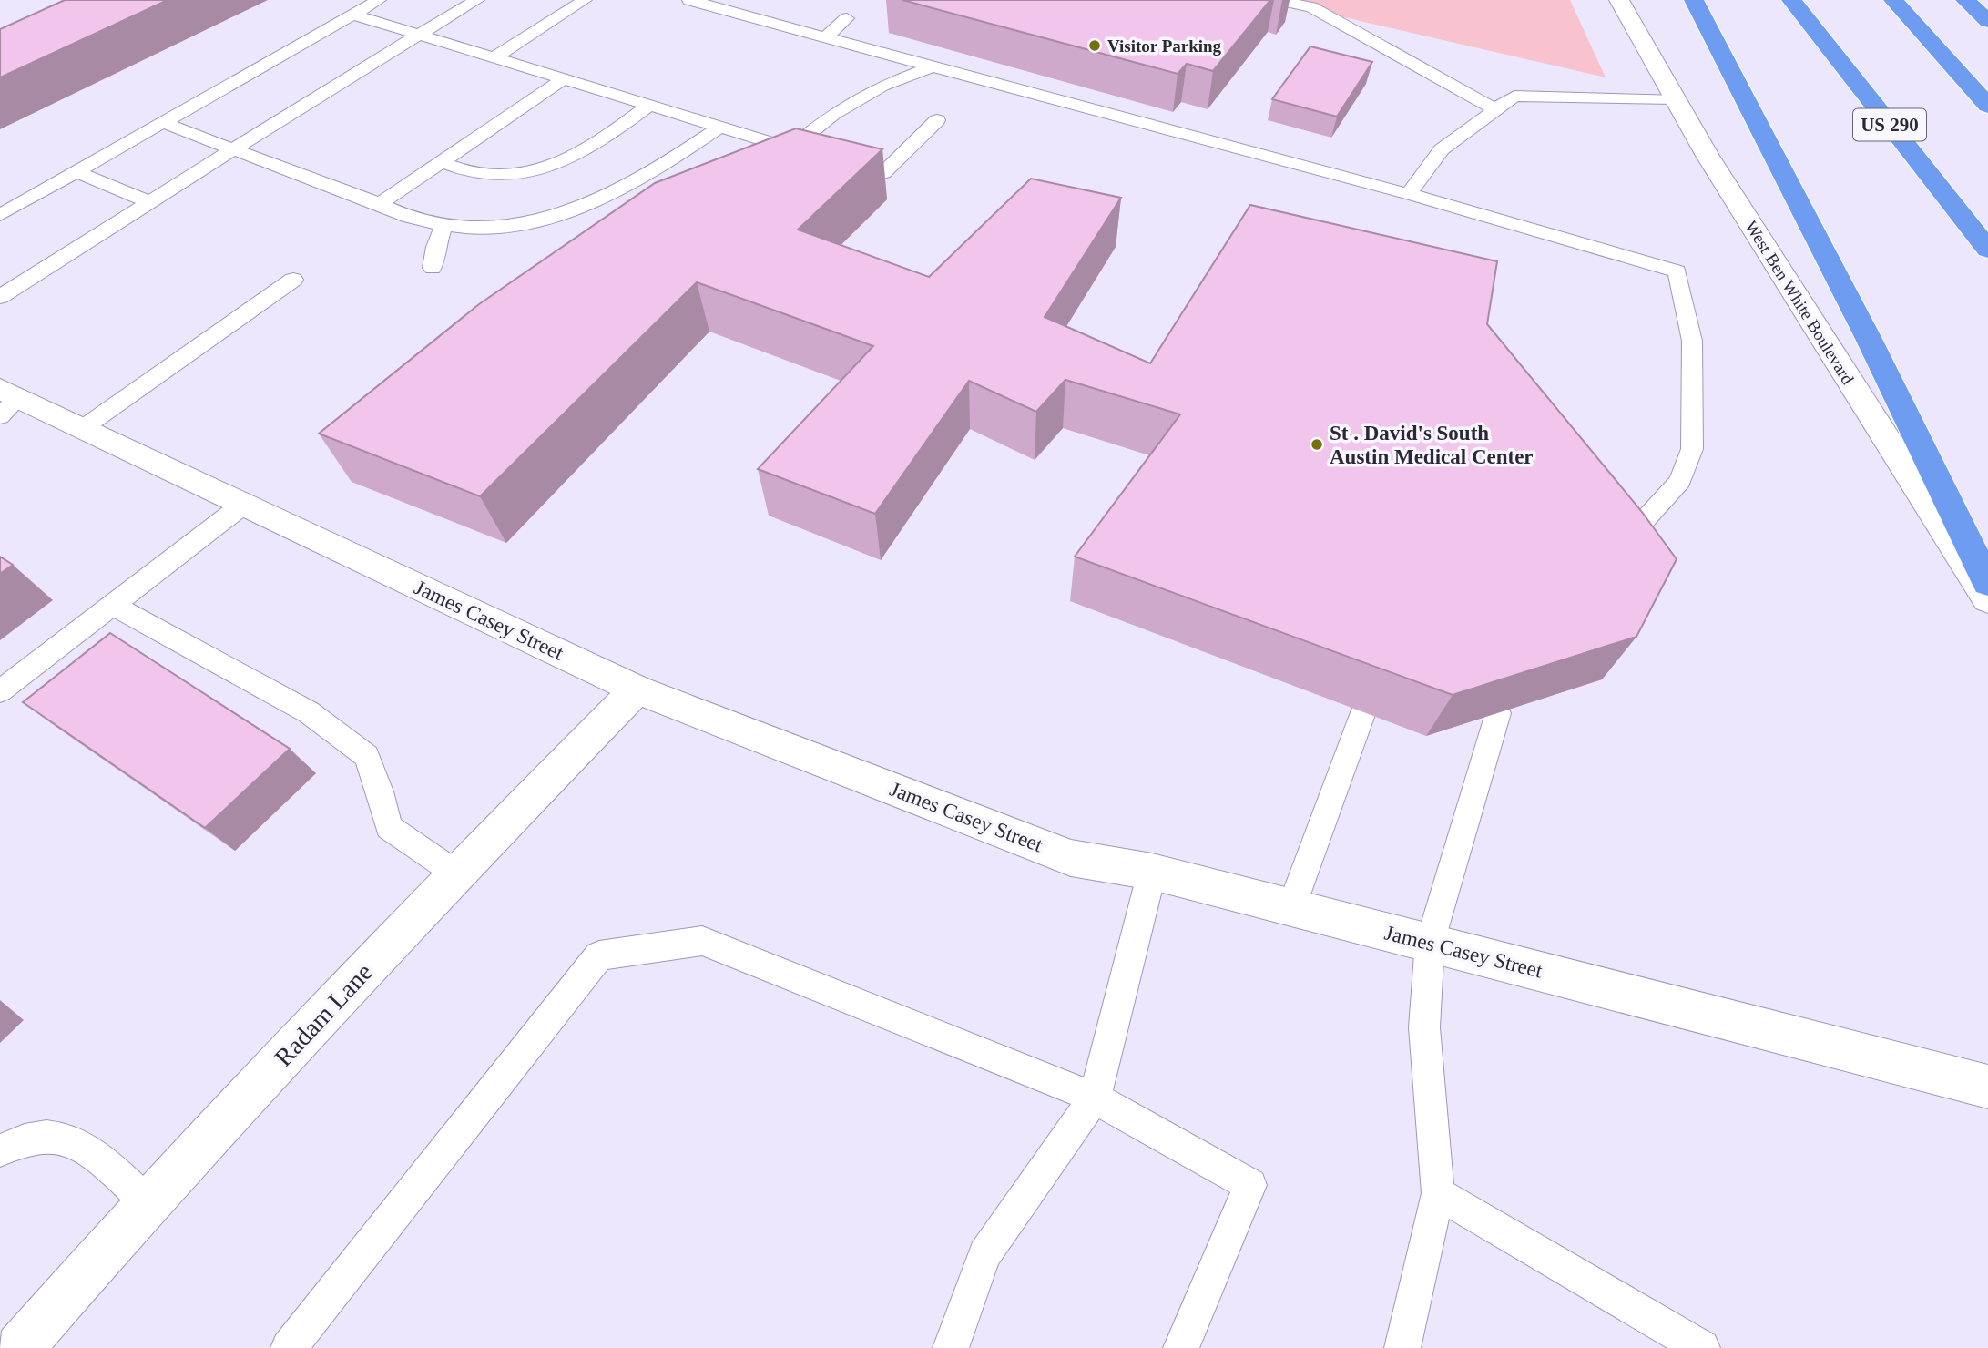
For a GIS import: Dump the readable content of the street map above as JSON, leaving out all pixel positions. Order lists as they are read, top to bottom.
{
  "streets": {
    "highway": ["US 290"],
    "street": ["West Ben White Boulevard", "James Casey Street", "Radam Lane"]
  },
  "crossings": [
    ["James Casey Street", "Radam Lane"]
  ],
  "places": ["Visitor Parking", "St . David's South Austin Medical Center"]
}
